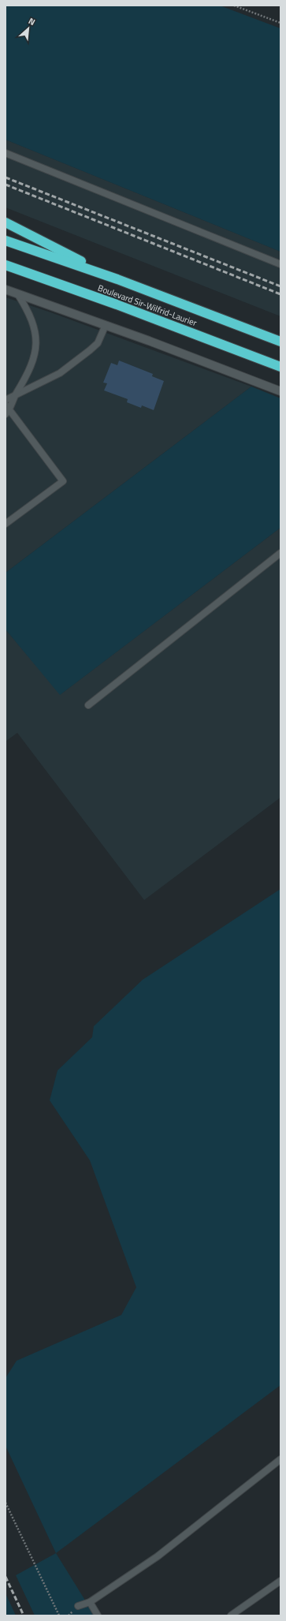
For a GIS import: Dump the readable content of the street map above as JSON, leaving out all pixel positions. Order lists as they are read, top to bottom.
{
  "streets": {
    "highway": ["Boulevard Sir-Wilfrid-Laurier"]
  },
  "north": "top right"
}
